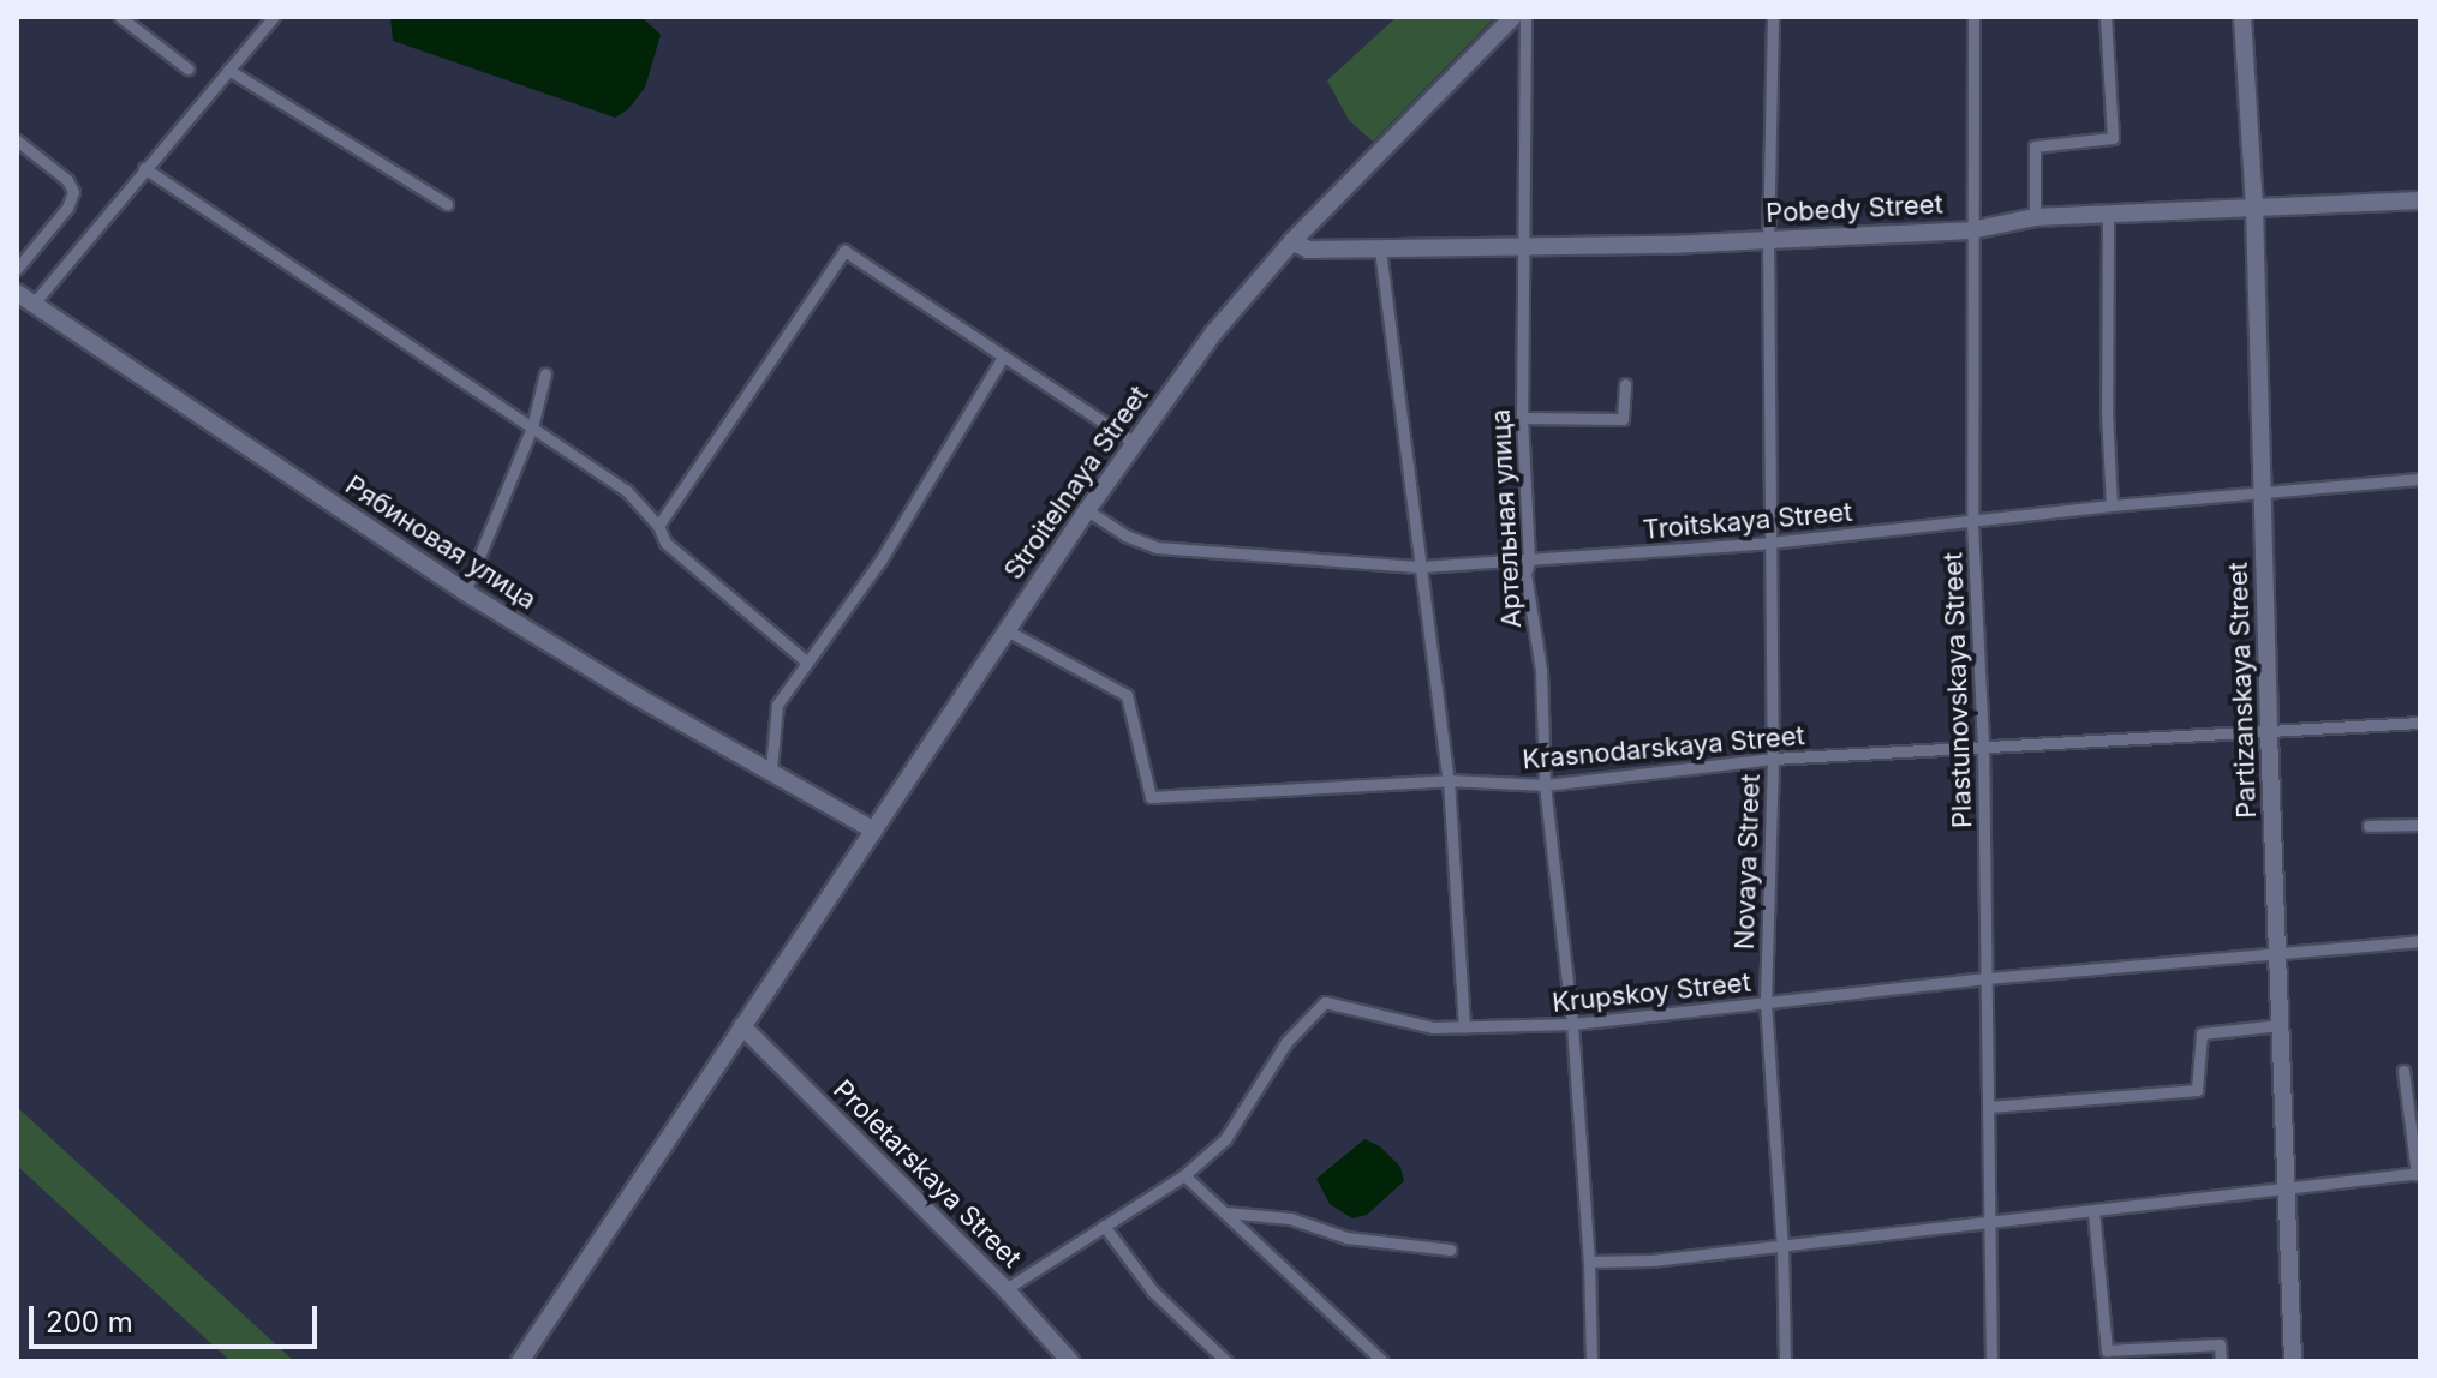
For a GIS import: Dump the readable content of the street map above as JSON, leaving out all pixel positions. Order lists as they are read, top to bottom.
{
  "streets": {
    "street": [
      "Pobedy Street",
      "Stroitelnaya Street",
      "Артельная улица",
      "Troitskaya Street",
      "Рябиновая улица",
      "Plastunovskaya Street",
      "Partizanskaya Street",
      "Krasnodarskaya Street",
      "Novaya Street",
      "Krupskoy Street",
      "Proletarskaya Street"
    ]
  },
  "crossings": [
    ["Pobedy Street", "Stroitelnaya Street"],
    ["Pobedy Street", "Артельная улица"],
    ["Pobedy Street", "Plastunovskaya Street"],
    ["Pobedy Street", "Partizanskaya Street"],
    ["Pobedy Street", "Novaya Street"],
    ["Stroitelnaya Street", "Troitskaya Street"],
    ["Stroitelnaya Street", "Рябиновая улица"],
    ["Stroitelnaya Street", "Krasnodarskaya Street"],
    ["Stroitelnaya Street", "Proletarskaya Street"],
    ["Артельная улица", "Troitskaya Street"],
    ["Артельная улица", "Krasnodarskaya Street"],
    ["Артельная улица", "Krupskoy Street"],
    ["Troitskaya Street", "Plastunovskaya Street"],
    ["Troitskaya Street", "Partizanskaya Street"],
    ["Troitskaya Street", "Novaya Street"],
    ["Plastunovskaya Street", "Krasnodarskaya Street"],
    ["Plastunovskaya Street", "Krupskoy Street"],
    ["Partizanskaya Street", "Krasnodarskaya Street"],
    ["Partizanskaya Street", "Krupskoy Street"],
    ["Krasnodarskaya Street", "Novaya Street"],
    ["Novaya Street", "Krupskoy Street"],
    ["Krupskoy Street", "Proletarskaya Street"]
  ],
  "scale_bar": "200 m"
}
